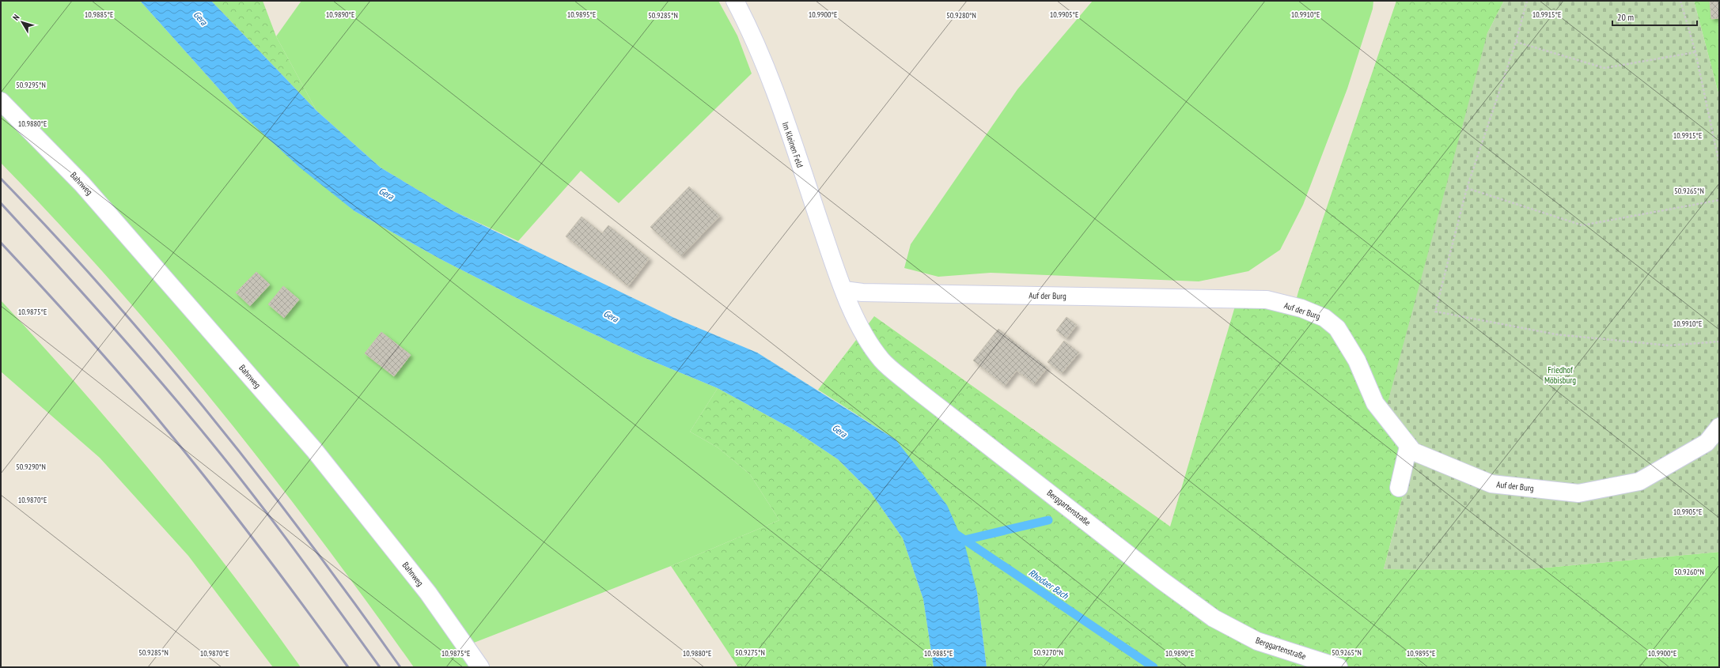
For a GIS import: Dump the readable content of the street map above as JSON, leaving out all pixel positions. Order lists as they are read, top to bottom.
{
  "streets": {
    "street": [
      "Im Kleinen Feld",
      "Bahnweg",
      "Auf der Burg",
      "Berggartenstraße"
    ]
  },
  "crossings": [
    ["Im Kleinen Feld", "Auf der Burg"],
    ["Im Kleinen Feld", "Berggartenstraße"],
    ["Auf der Burg", "Berggartenstraße"]
  ],
  "water": ["Gera", "Rhodaer Bach"],
  "parks": ["Friedhof Möbisburg"],
  "scale_bar": "20 m",
  "north": "top left",
  "coordinates": [
    "10.9885°E",
    "10.9890°E",
    "10.9905°E",
    "10.9910°E",
    "10.9915°E",
    "10.9895°E",
    "10.9900°E",
    "50.9285°N",
    "50.9280°N",
    "50.9295°N",
    "10.9880°E",
    "50.9265°N",
    "10.9875°E",
    "50.9290°N",
    "10.9870°E",
    "50.9260°N",
    "50.9275°N",
    "50.9270°N"
  ]
}
